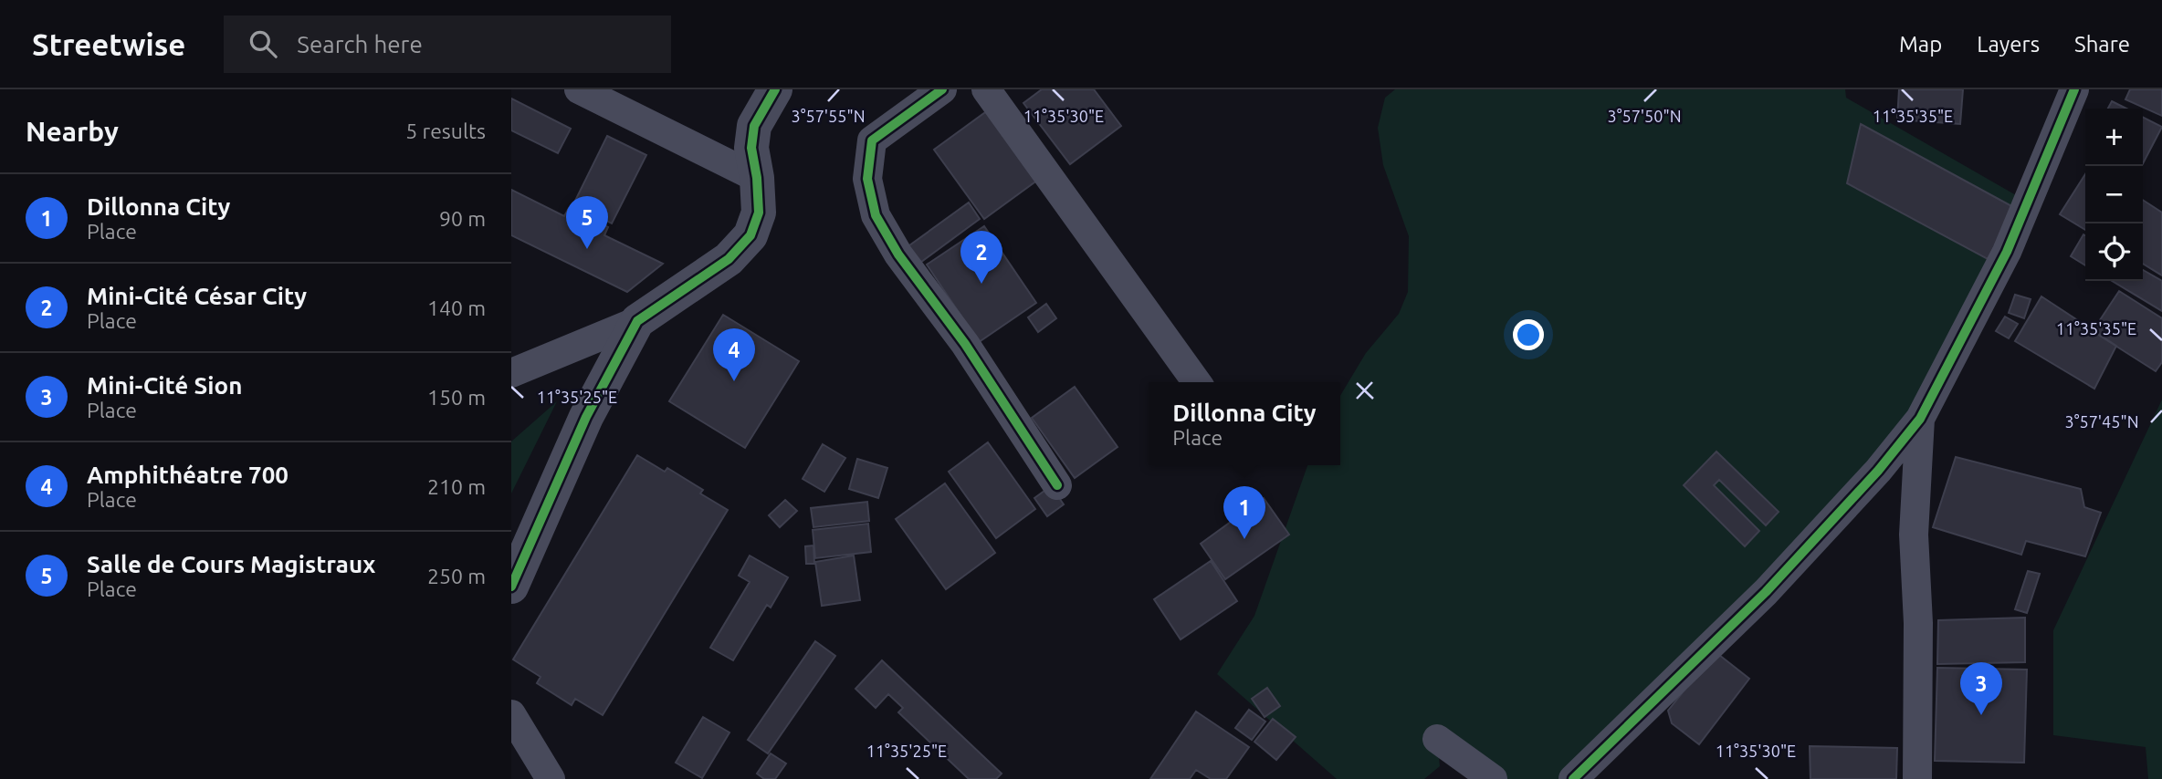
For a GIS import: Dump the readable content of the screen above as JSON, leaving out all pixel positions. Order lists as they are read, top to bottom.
{
  "page": {
    "header": "Streetwise",
    "search": "Search here",
    "nav": ["Map", "Layers", "Share"],
    "heading": ["Nearby", "5 results"],
    "map_buttons": ["+", "−"],
    "list": [
      {
        "mark": "1",
        "name": "Dillonna City",
        "note": "Place",
        "value": "90 m"
      },
      {
        "mark": "2",
        "name": "Mini-Cité César City",
        "note": "Place",
        "value": "140 m"
      },
      {
        "mark": "3",
        "name": "Mini-Cité Sion",
        "note": "Place",
        "value": "150 m"
      },
      {
        "mark": "4",
        "name": "Amphithéatre 700",
        "note": "Place",
        "value": "210 m"
      },
      {
        "mark": "5",
        "name": "Salle de Cours Magistraux",
        "note": "Place",
        "value": "250 m"
      }
    ],
    "pins": [
      "5",
      "2",
      "4",
      "1",
      "3"
    ],
    "popup": ["Dillonna City", "Place"]
  },
  "coordinates": [
    "11°35'30\"E",
    "11°35'35\"E",
    "3°57'55\"N",
    "3°57'50\"N",
    "11°35'25\"E",
    "3°57'45\"N"
  ]
}
